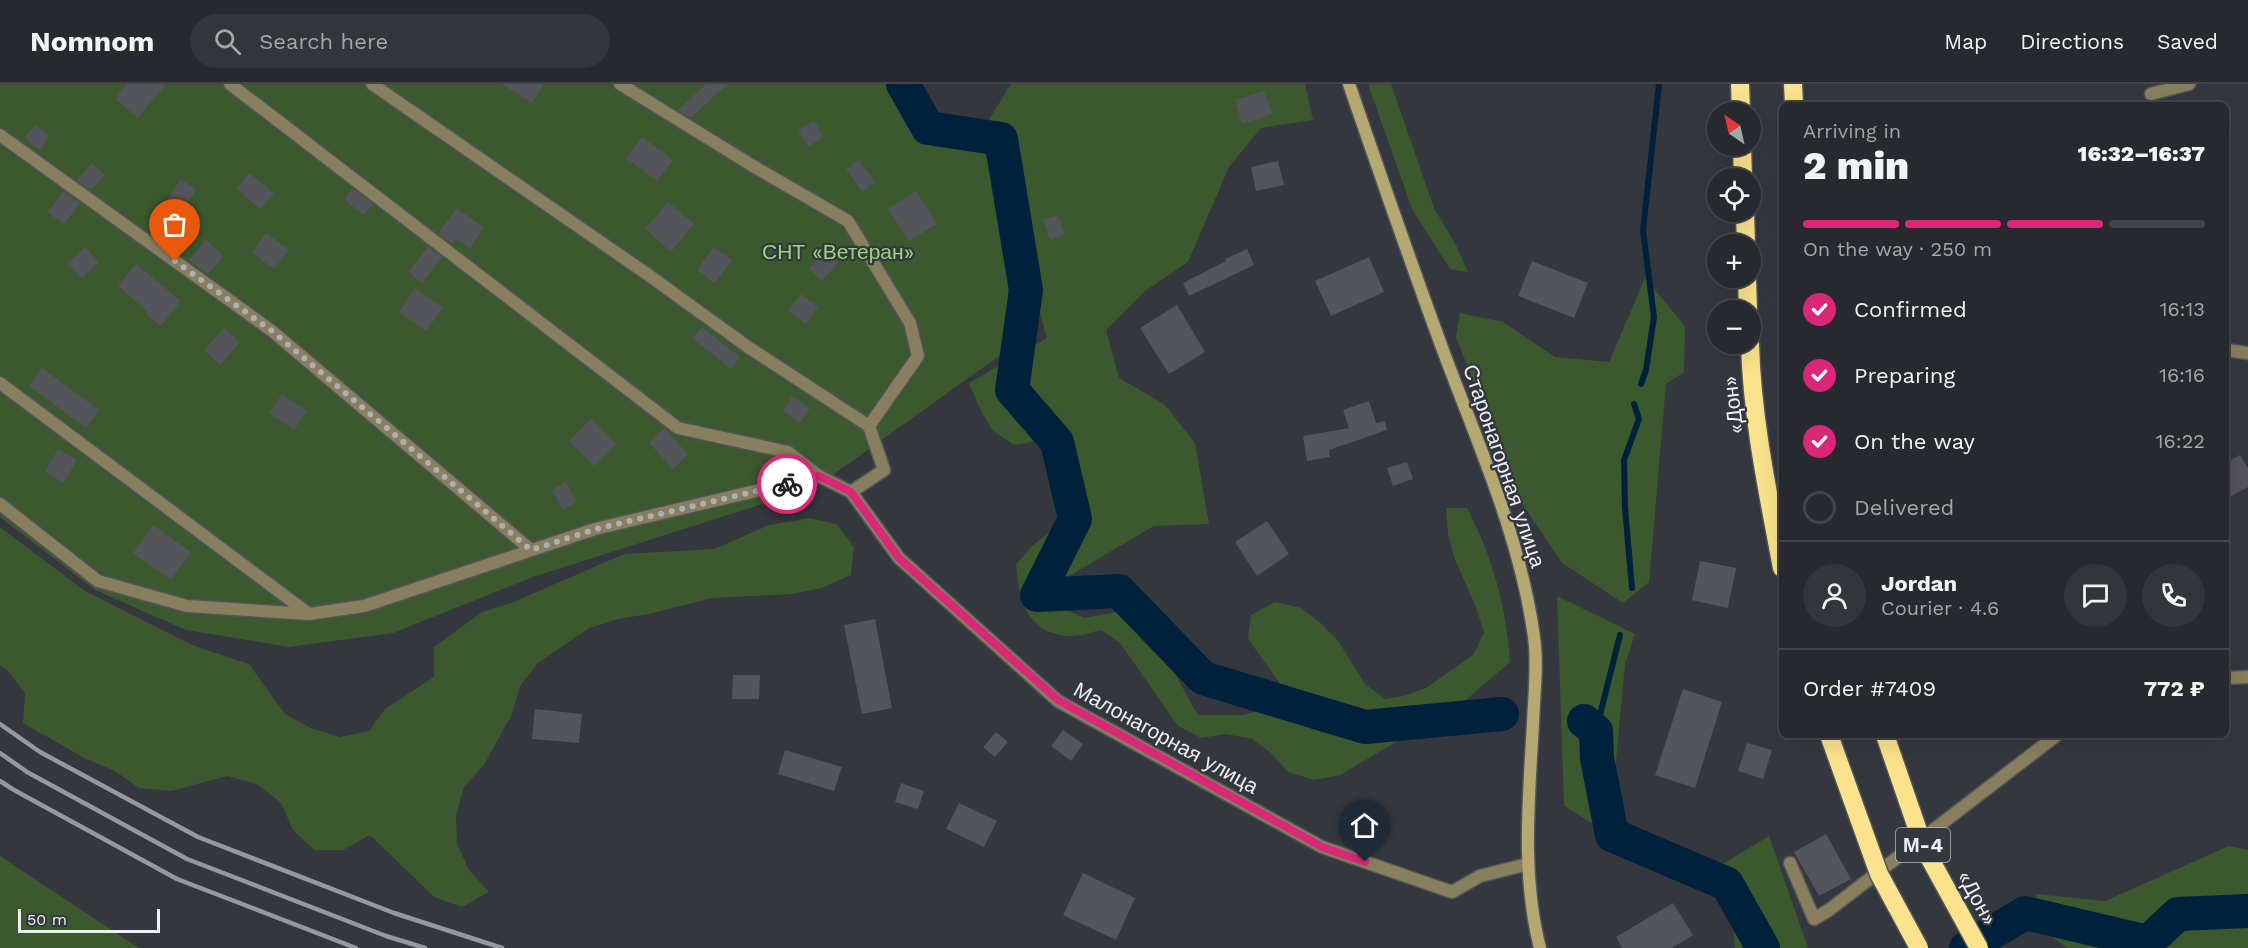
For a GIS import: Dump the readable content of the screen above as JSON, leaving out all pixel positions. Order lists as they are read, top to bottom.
{
  "streets": {
    "highway": ["«Дон»", "М-4"],
    "main road": ["Старонагорная улица"],
    "street": ["Малонагорная улица"]
  },
  "crossings": [
    ["Старонагорная улица", "Малонагорная улица"]
  ],
  "parks": ["СНТ «Ветеран»"],
  "scale_bar": "50 m",
  "north": "top left",
  "page": {
    "header": "Nomnom",
    "search": "Search here",
    "nav": ["Map", "Directions", "Saved"],
    "map_buttons": ["+", "−"],
    "heading": ["2 min", "Arriving in", "16:32–16:37"],
    "panel": [
      "Jordan",
      "Courier · 4.6",
      "Order #7409",
      "772 ₽"
    ],
    "bar": "On the way · 250 m",
    "list": [
      ["Confirmed", "16:13"],
      ["Preparing", "16:16"],
      ["On the way", "16:22"],
      "Delivered"
    ],
    "scale": "50 m"
  }
}
